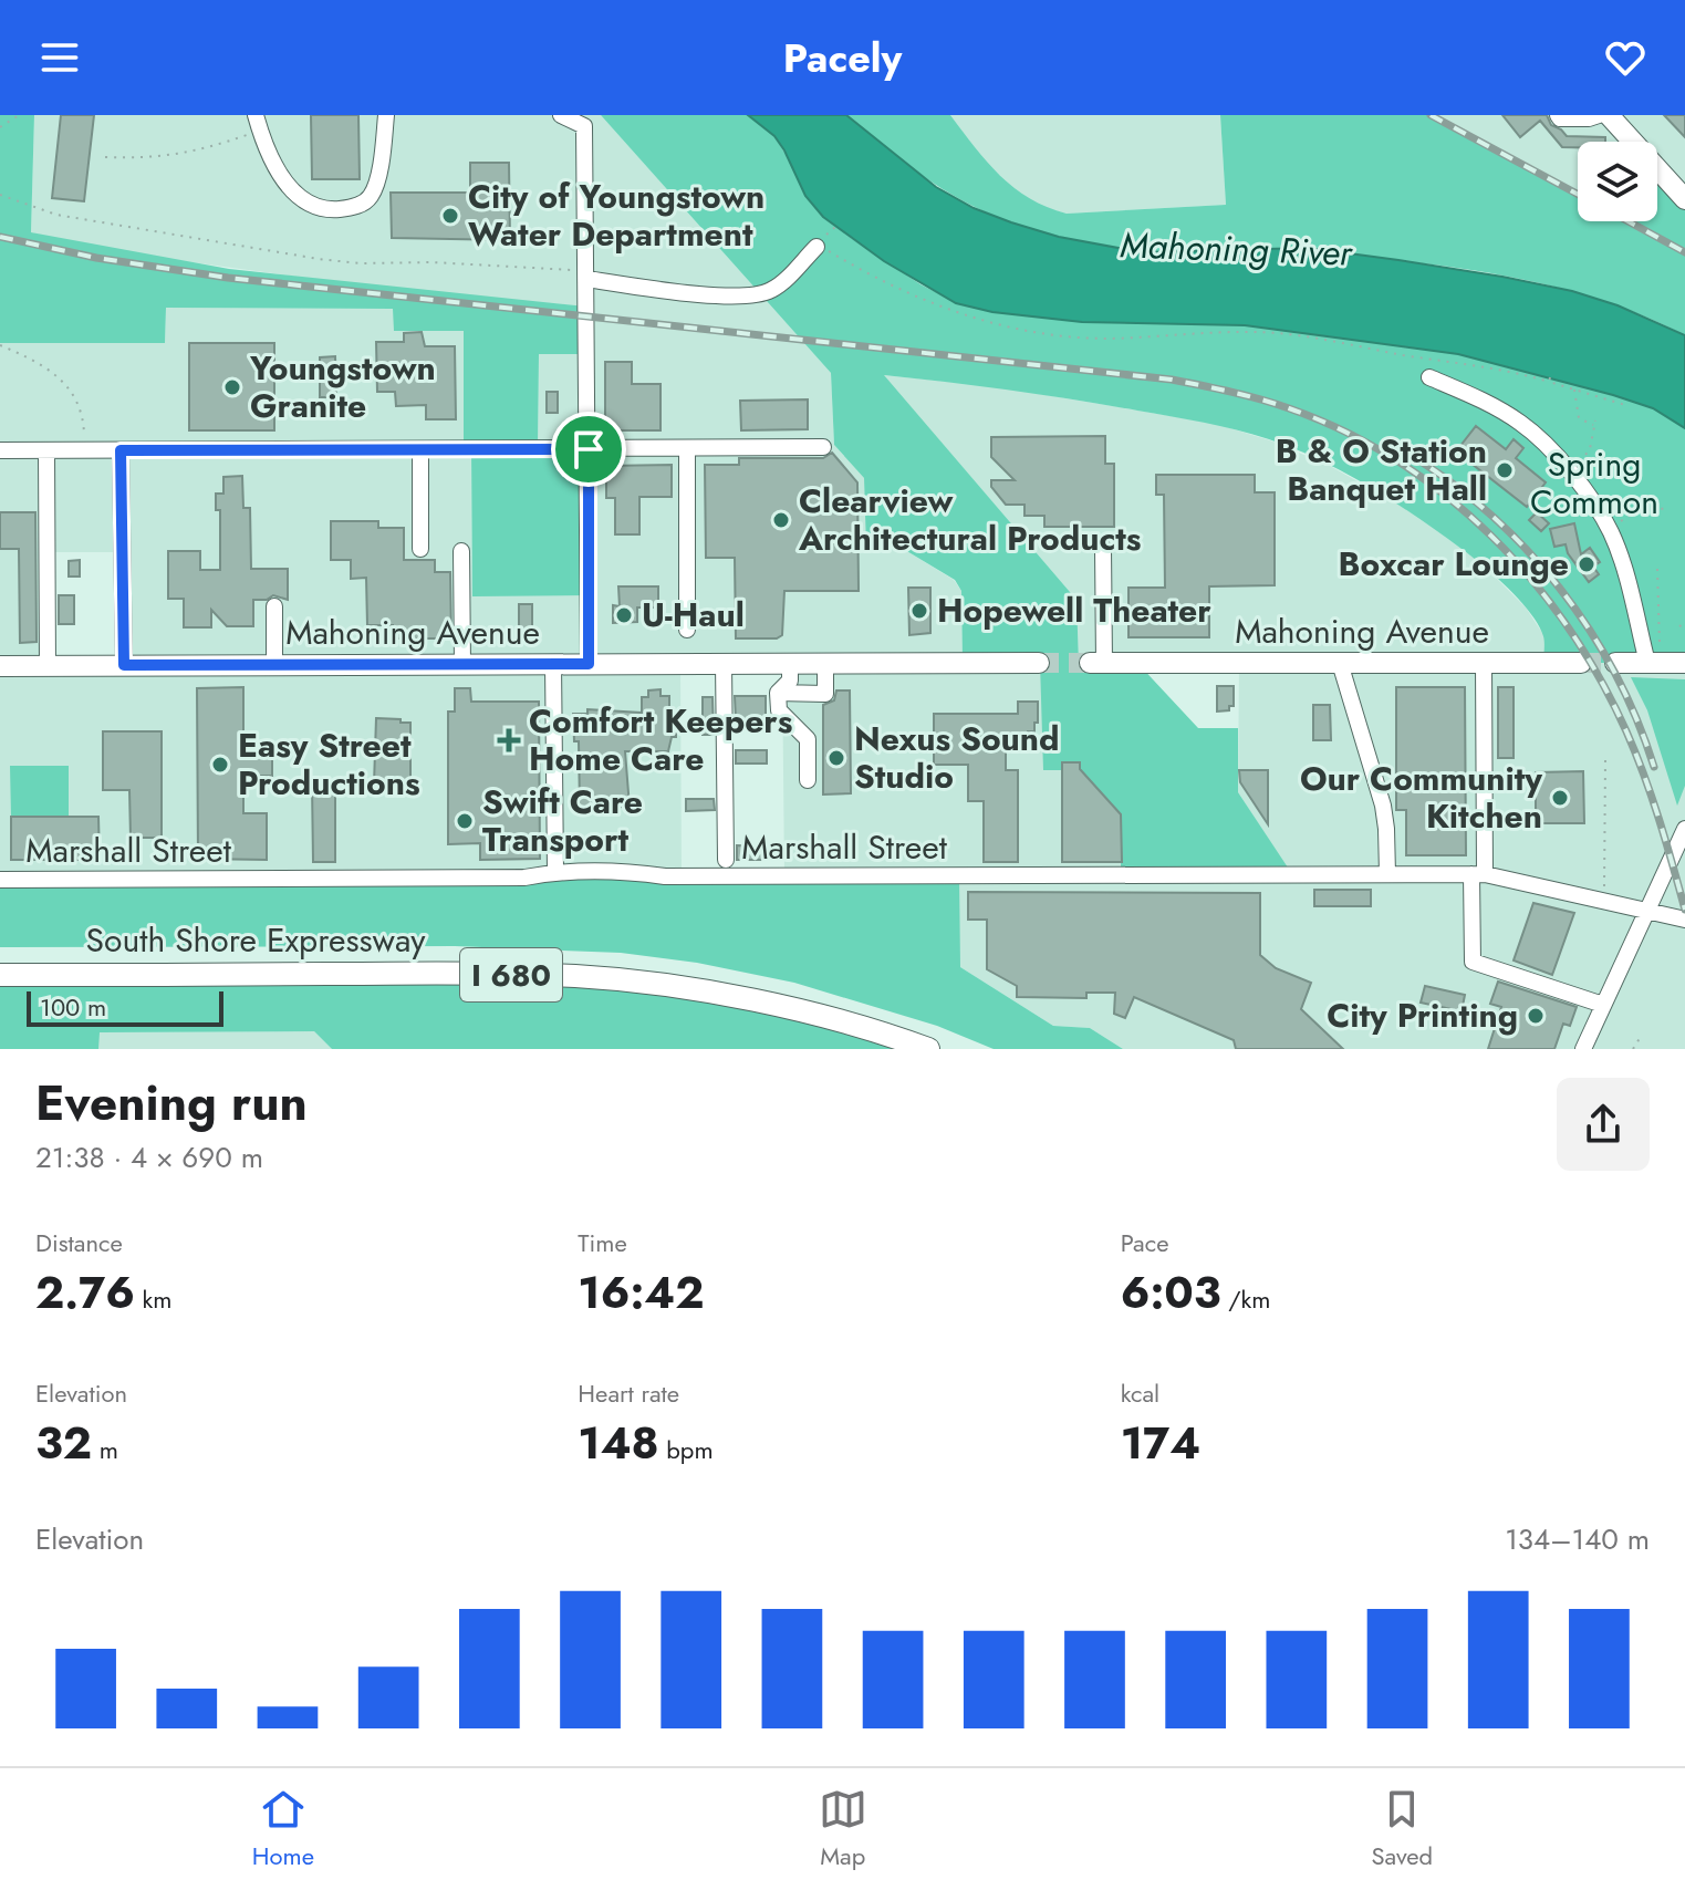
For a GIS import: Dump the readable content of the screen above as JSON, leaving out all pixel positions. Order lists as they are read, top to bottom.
{
  "streets": {
    "highway": ["South Shore Expressway", "I 680"],
    "main road": ["Mahoning Avenue"],
    "street": ["Marshall Street"]
  },
  "water": ["Mahoning River"],
  "parks": ["Spring Common"],
  "places": {
    "other": [
      "City of Youngstown Water Department",
      "Youngstown Granite",
      "B & O Station Banquet Hall",
      "Clearview Architectural Products",
      "Boxcar Lounge",
      "Hopewell Theater",
      "U-Haul",
      "Nexus Sound Studio",
      "Easy Street Productions",
      "Our Community Kitchen",
      "Swift Care Transport",
      "City Printing"
    ],
    "health": ["Comfort Keepers Home Care"]
  },
  "scale_bar": "100 m",
  "page": {
    "header": "Pacely",
    "scale": "100 m",
    "heading": ["Evening run", "21:38 · 4 × 690 m"],
    "stats": [
      ["Distance", "2.76 km"],
      ["Time", "16:42"],
      ["Pace", "6:03 /km"],
      ["Elevation", "32 m"],
      ["Heart rate", "148 bpm"],
      ["kcal", "174"]
    ],
    "chart": ["Elevation", "134–140 m"],
    "tabs": ["Home", "Map", "Saved"]
  }
}
